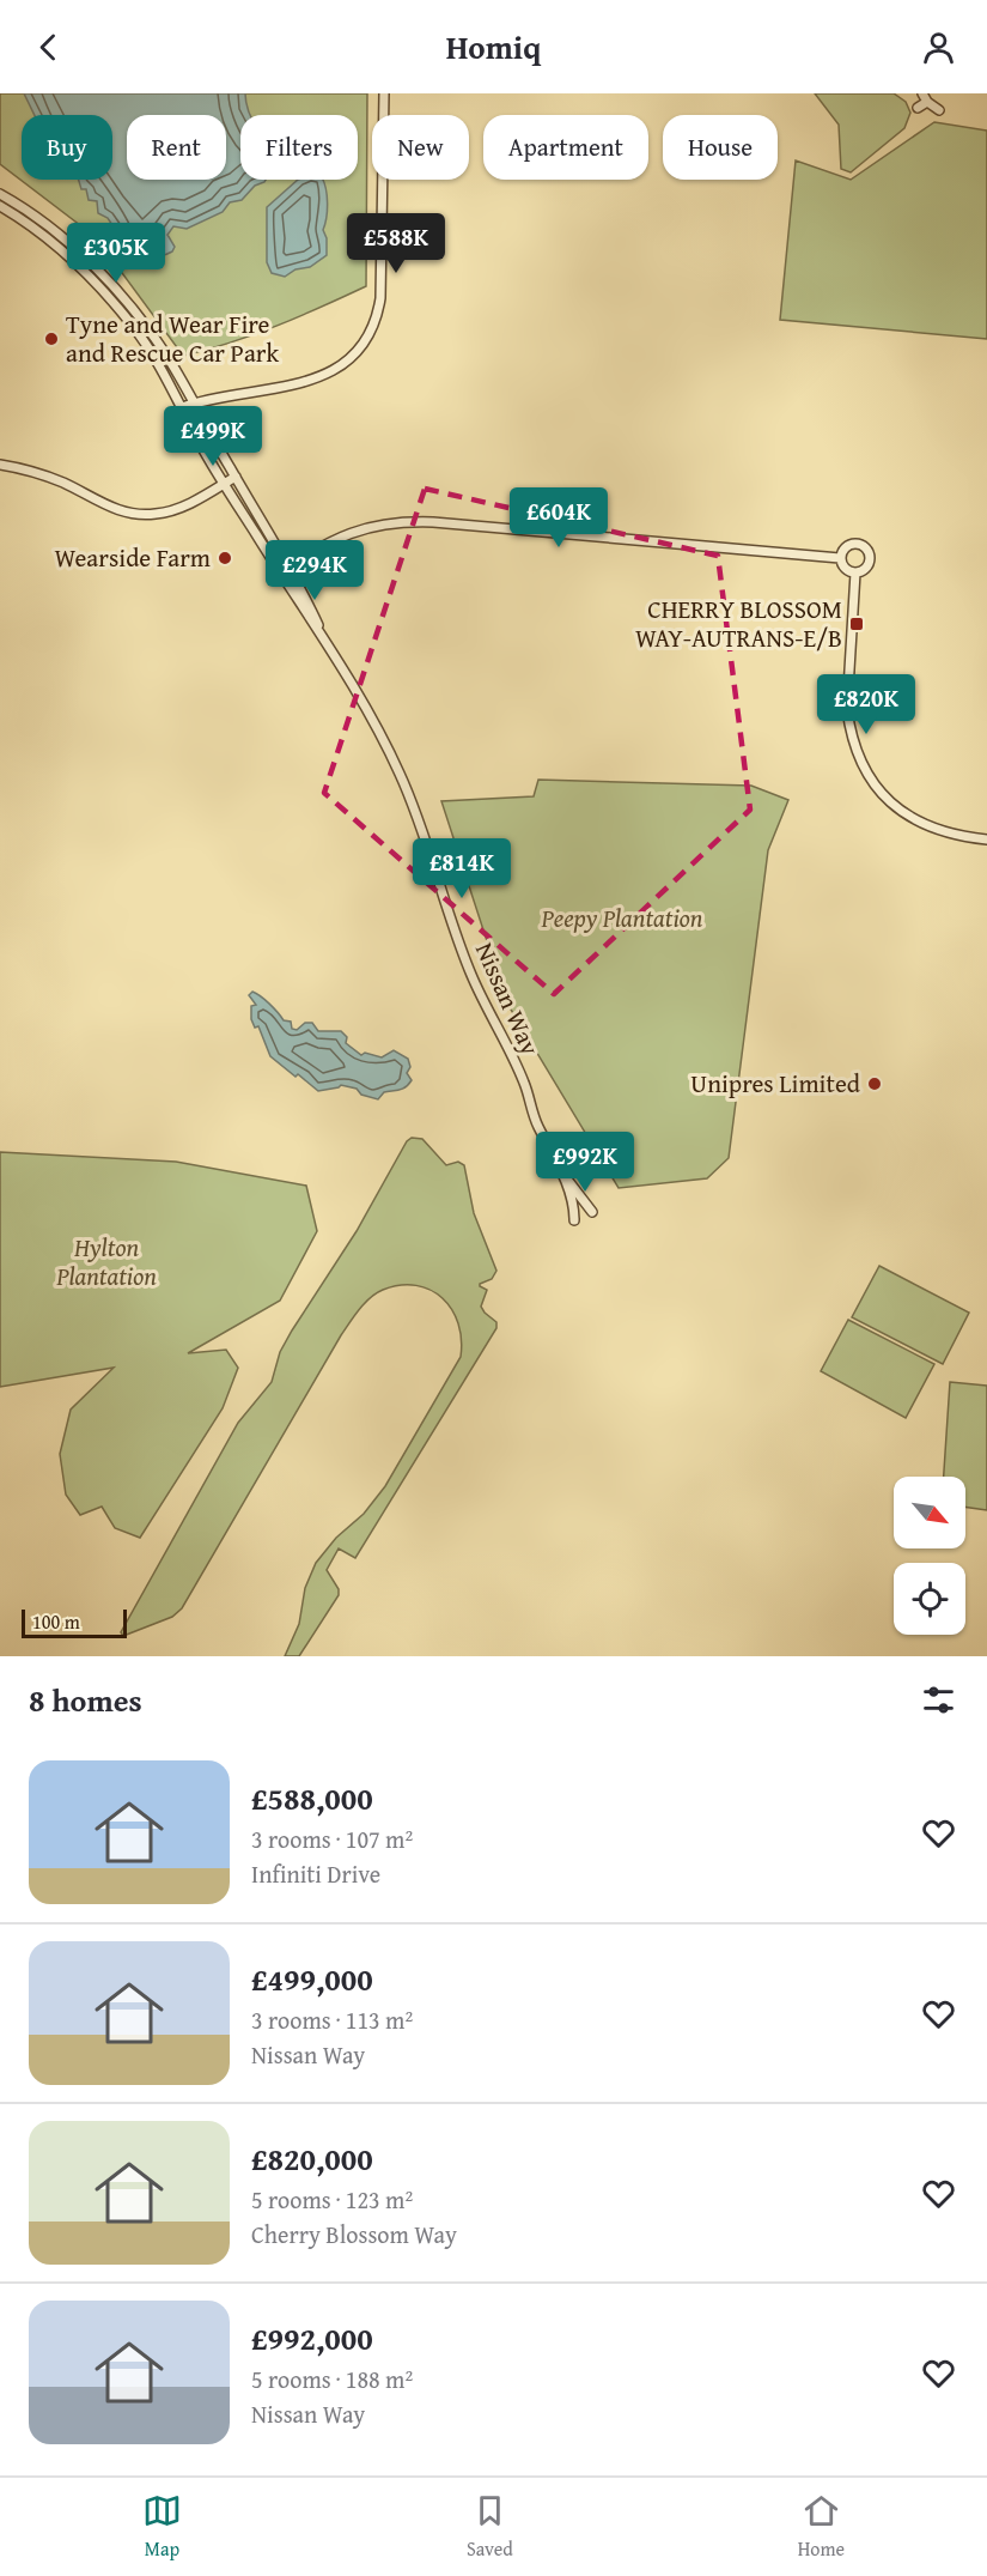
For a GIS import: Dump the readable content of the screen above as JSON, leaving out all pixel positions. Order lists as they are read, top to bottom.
{
  "streets": {
    "street": ["Nissan Way"]
  },
  "parks": ["Peepy Plantation", "Hylton Plantation"],
  "places": {
    "other": ["Tyne and Wear Fire and Rescue Car Park", "Wearside Farm", "Unipres Limited"],
    "transit": ["CHERRY BLOSSOM WAY-AUTRANS-E/B"]
  },
  "scale_bar": "100 m",
  "north": "bottom right",
  "page": {
    "header": "Homiq",
    "chip": [
      "Buy",
      "Rent",
      "Filters",
      "New",
      "Apartment",
      "House"
    ],
    "price": [
      "£588K",
      "£305K",
      "£499K",
      "£604K",
      "£294K",
      "£820K",
      "£814K",
      "£992K"
    ],
    "scale": "100 m",
    "heading": "8 homes",
    "list": [
      {
        "name": "£588,000",
        "note": "3 rooms · 107 m² · Infiniti Drive"
      },
      {
        "name": "£499,000",
        "note": "3 rooms · 113 m² · Nissan Way"
      },
      {
        "name": "£820,000",
        "note": "5 rooms · 123 m² · Cherry Blossom Way"
      },
      {
        "name": "£992,000",
        "note": "5 rooms · 188 m² · Nissan Way"
      }
    ],
    "tabs": ["Map", "Saved", "Home"]
  }
}
